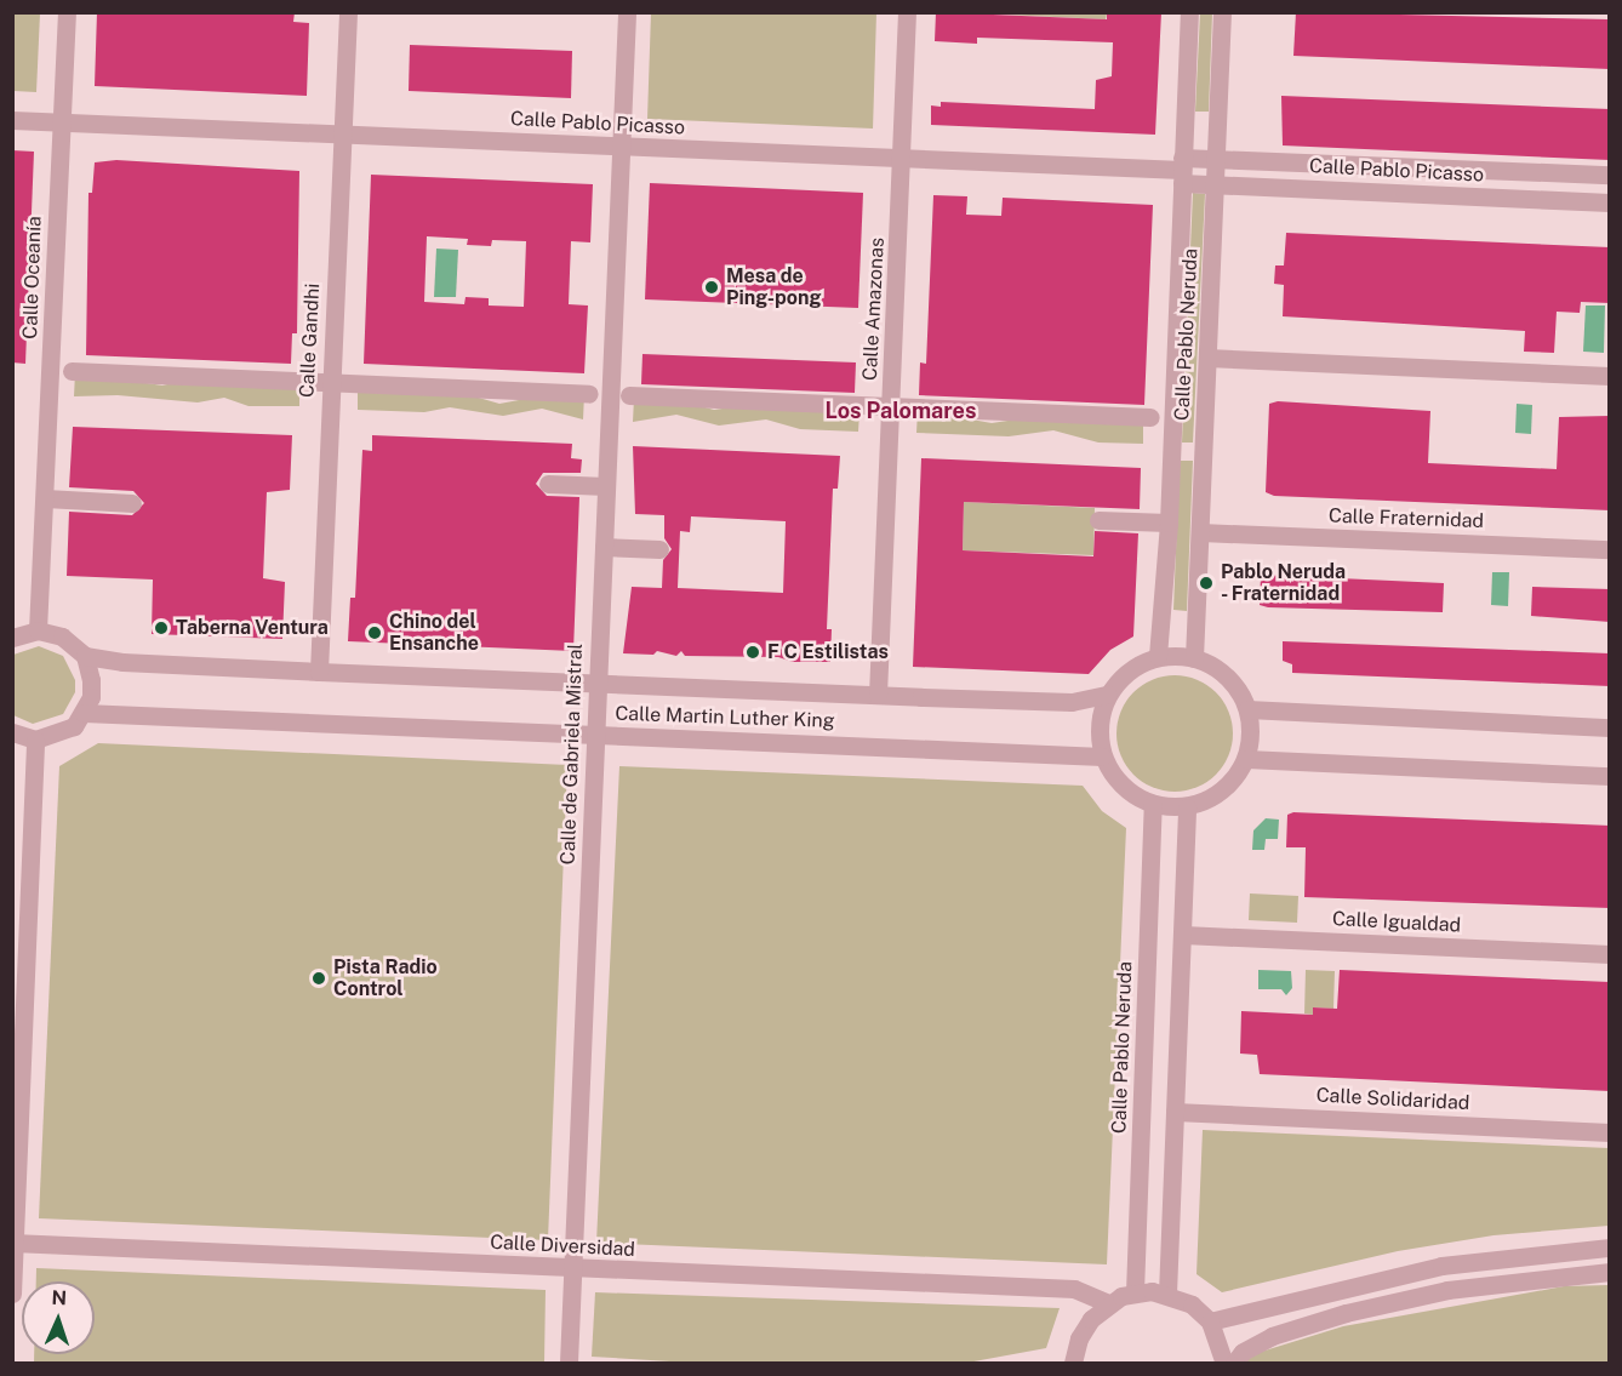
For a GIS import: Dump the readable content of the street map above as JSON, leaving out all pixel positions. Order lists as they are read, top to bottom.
{
  "streets": {
    "street": [
      "Calle Pablo Picasso",
      "Calle Oceanía",
      "Calle Amazonas",
      "Calle Pablo Neruda",
      "Calle Gandhi",
      "Calle Fraternidad",
      "Calle Martin Luther King",
      "Calle de Gabriela Mistral",
      "Calle Igualdad",
      "Calle Solidaridad",
      "Calle Diversidad"
    ]
  },
  "crossings": [
    ["Calle Pablo Picasso", "Calle Oceanía"],
    ["Calle Pablo Picasso", "Calle Amazonas"],
    ["Calle Pablo Picasso", "Calle Pablo Neruda"],
    ["Calle Pablo Picasso", "Calle Gandhi"],
    ["Calle Pablo Picasso", "Calle de Gabriela Mistral"],
    ["Calle Amazonas", "Calle Martin Luther King"],
    ["Calle Pablo Neruda", "Calle Fraternidad"],
    ["Calle Pablo Neruda", "Calle Martin Luther King"],
    ["Calle Gandhi", "Calle Martin Luther King"],
    ["Calle Martin Luther King", "Calle de Gabriela Mistral"],
    ["Calle de Gabriela Mistral", "Calle Diversidad"]
  ],
  "districts": ["Los Palomares"],
  "places": [
    "Mesa de Ping-pong",
    "Pablo Neruda - Fraternidad",
    "Taberna Ventura",
    "Chino del Ensanche",
    "F C Estilistas",
    "Pista Radio Control"
  ],
  "north": "top"
}
